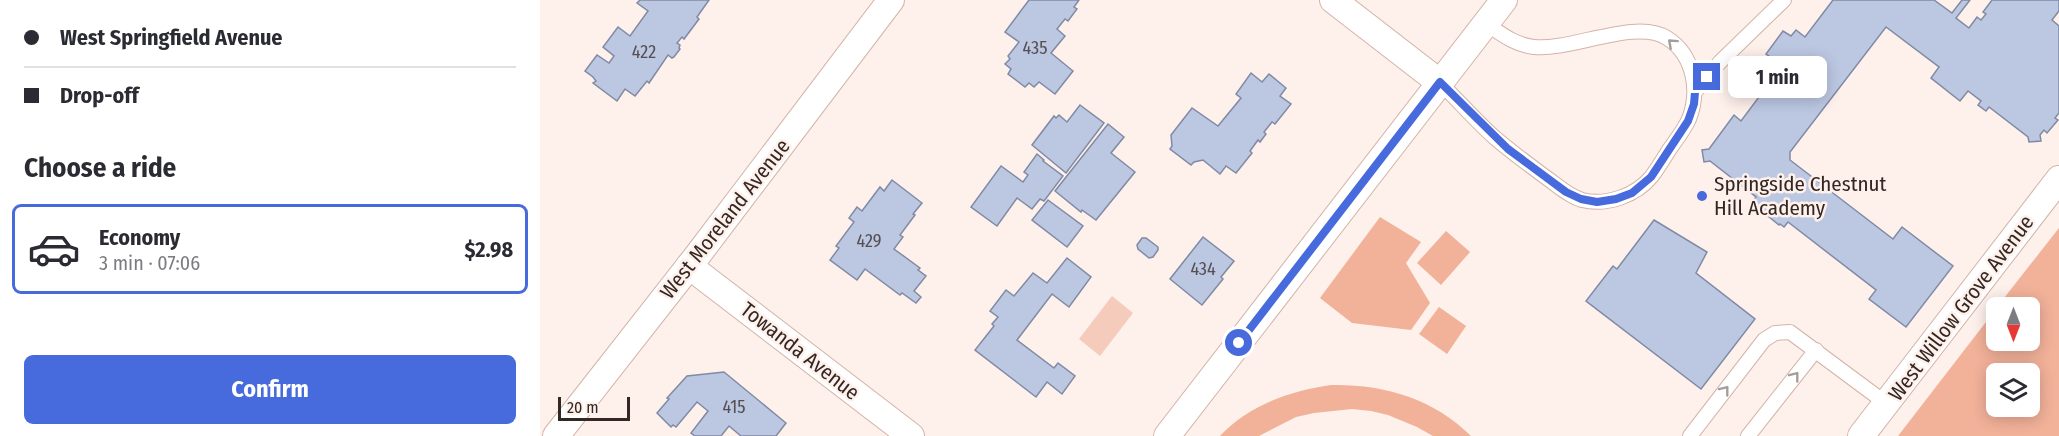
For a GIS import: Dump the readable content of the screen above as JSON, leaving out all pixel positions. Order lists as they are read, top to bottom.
{
  "streets": {
    "street": ["West Moreland Avenue", "West Willow Grove Avenue", "Towanda Avenue"]
  },
  "crossings": [
    ["West Moreland Avenue", "Towanda Avenue"]
  ],
  "places": ["Springside Chestnut Hill Academy"],
  "house_numbers": [
    "435",
    "422",
    "429",
    "434",
    "415"
  ],
  "scale_bar": "20 m",
  "north": "bottom",
  "page": {
    "banner": ["West Springfield Avenue", "Drop-off"],
    "bubble": "1 min",
    "heading": "Choose a ride",
    "list": [
      {
        "name": "Economy",
        "note": "3 min · 07:06",
        "value": "$2.98"
      }
    ],
    "buttons": "Confirm",
    "scale": "20 m"
  }
}
